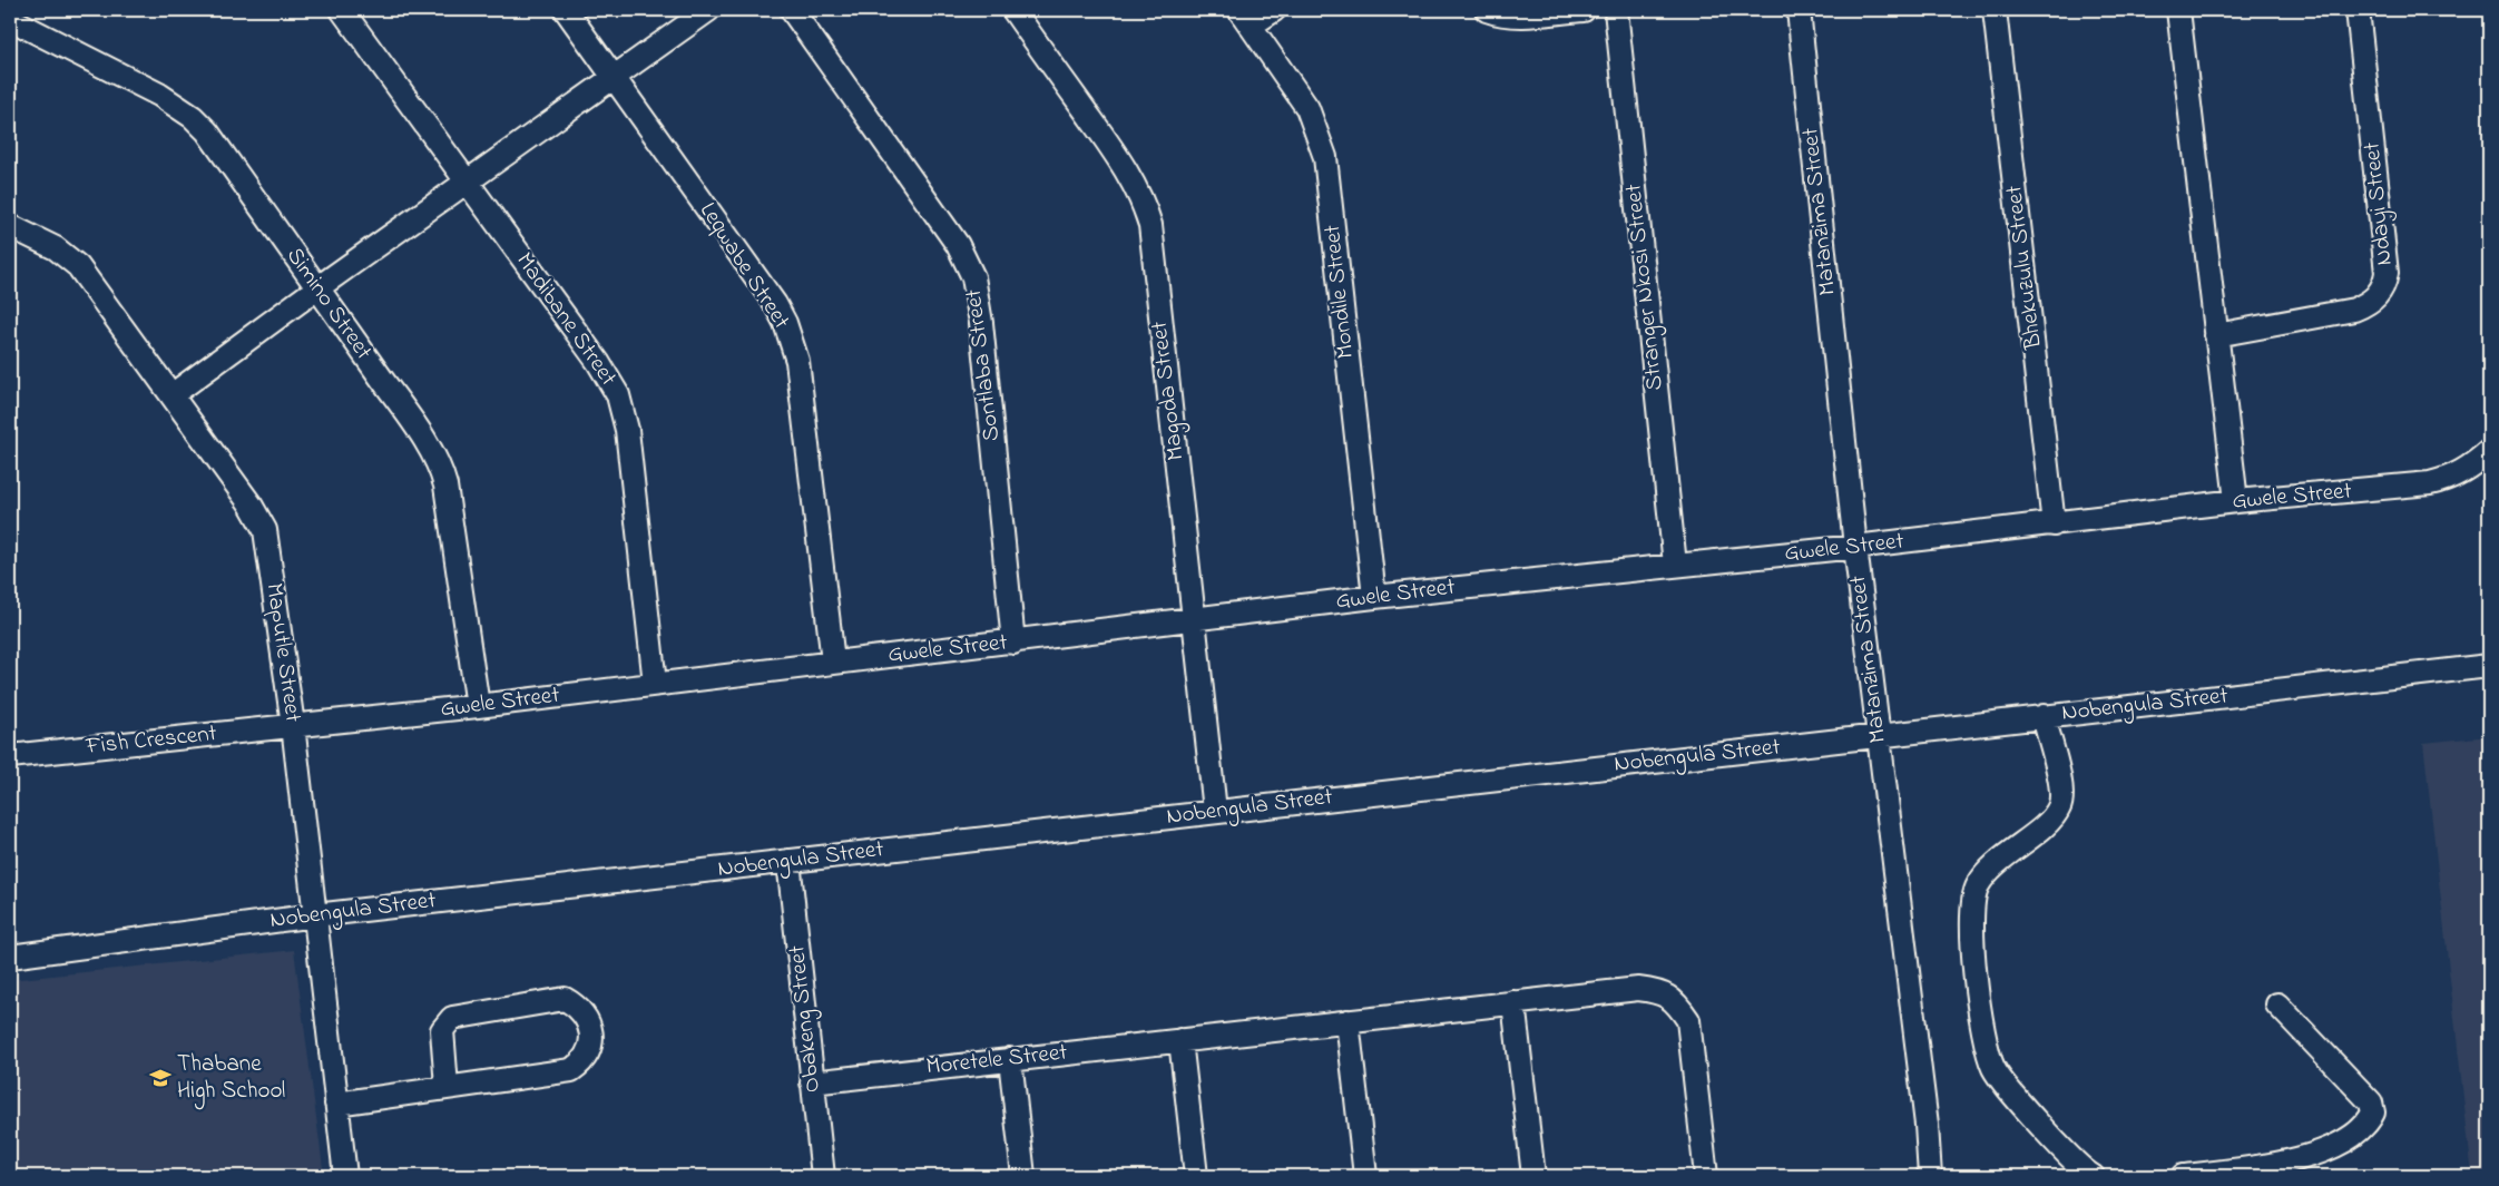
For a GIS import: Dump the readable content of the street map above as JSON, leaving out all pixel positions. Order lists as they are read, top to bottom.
{
  "streets": {
    "street": [
      "Ndayi Street",
      "Matanzima Street",
      "Leqwabe Street",
      "Bhekuzulu Street",
      "Stranger Nkosi Street",
      "Mondile Street",
      "Simino Street",
      "Madibane Street",
      "Sontlaba Street",
      "Magoda Street",
      "Gwele Street",
      "Maputle Street",
      "Nobengula Street",
      "Fish Crescent",
      "Obakeng Street",
      "Moretele Street"
    ]
  },
  "crossings": [
    ["Matanzima Street", "Gwele Street"],
    ["Matanzima Street", "Nobengula Street"],
    ["Leqwabe Street", "Gwele Street"],
    ["Bhekuzulu Street", "Gwele Street"],
    ["Stranger Nkosi Street", "Gwele Street"],
    ["Mondile Street", "Gwele Street"],
    ["Simino Street", "Gwele Street"],
    ["Madibane Street", "Gwele Street"],
    ["Sontlaba Street", "Gwele Street"],
    ["Magoda Street", "Gwele Street"],
    ["Magoda Street", "Nobengula Street"],
    ["Gwele Street", "Maputle Street"],
    ["Gwele Street", "Fish Crescent"],
    ["Maputle Street", "Nobengula Street"],
    ["Maputle Street", "Fish Crescent"],
    ["Nobengula Street", "Obakeng Street"],
    ["Obakeng Street", "Moretele Street"]
  ],
  "places": {
    "school or university": ["Thabane High School"]
  }
}
